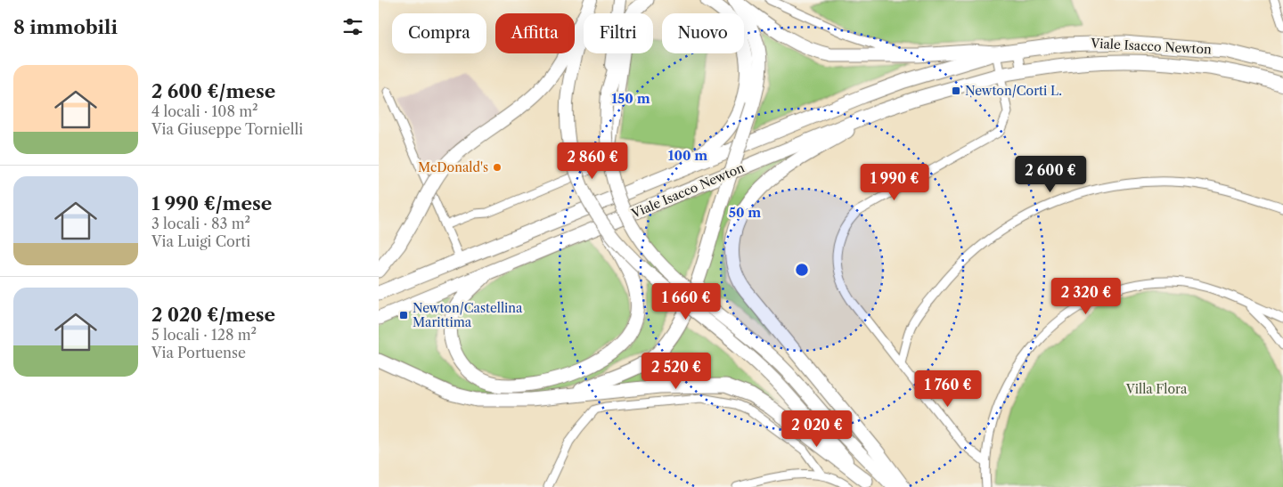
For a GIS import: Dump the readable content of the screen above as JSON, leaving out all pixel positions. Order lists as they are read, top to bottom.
{
  "streets": {
    "main road": ["Viale Isacco Newton"]
  },
  "parks": ["Villa Flora"],
  "places": {
    "transit": ["Newton/Corti L.", "Newton/Castellina Marittima"],
    "other": ["McDonald's"]
  },
  "page": {
    "heading": "8 immobili",
    "chip": [
      "Compra",
      "Affitta",
      "Filtri",
      "Nuovo"
    ],
    "list": [
      {
        "name": "2 600 €/mese",
        "note": "4 locali · 108 m² · Via Giuseppe Tornielli"
      },
      {
        "name": "1 990 €/mese",
        "note": "3 locali · 83 m² · Via Luigi Corti"
      },
      {
        "name": "2 020 €/mese",
        "note": "5 locali · 128 m² · Via Portuense"
      }
    ],
    "price": [
      "2 860 €",
      "2 600 €",
      "1 990 €",
      "2 320 €",
      "1 660 €",
      "2 520 €",
      "1 760 €",
      "2 020 €"
    ]
  },
  "rings": ["150 m", "100 m", "50 m"]
}
